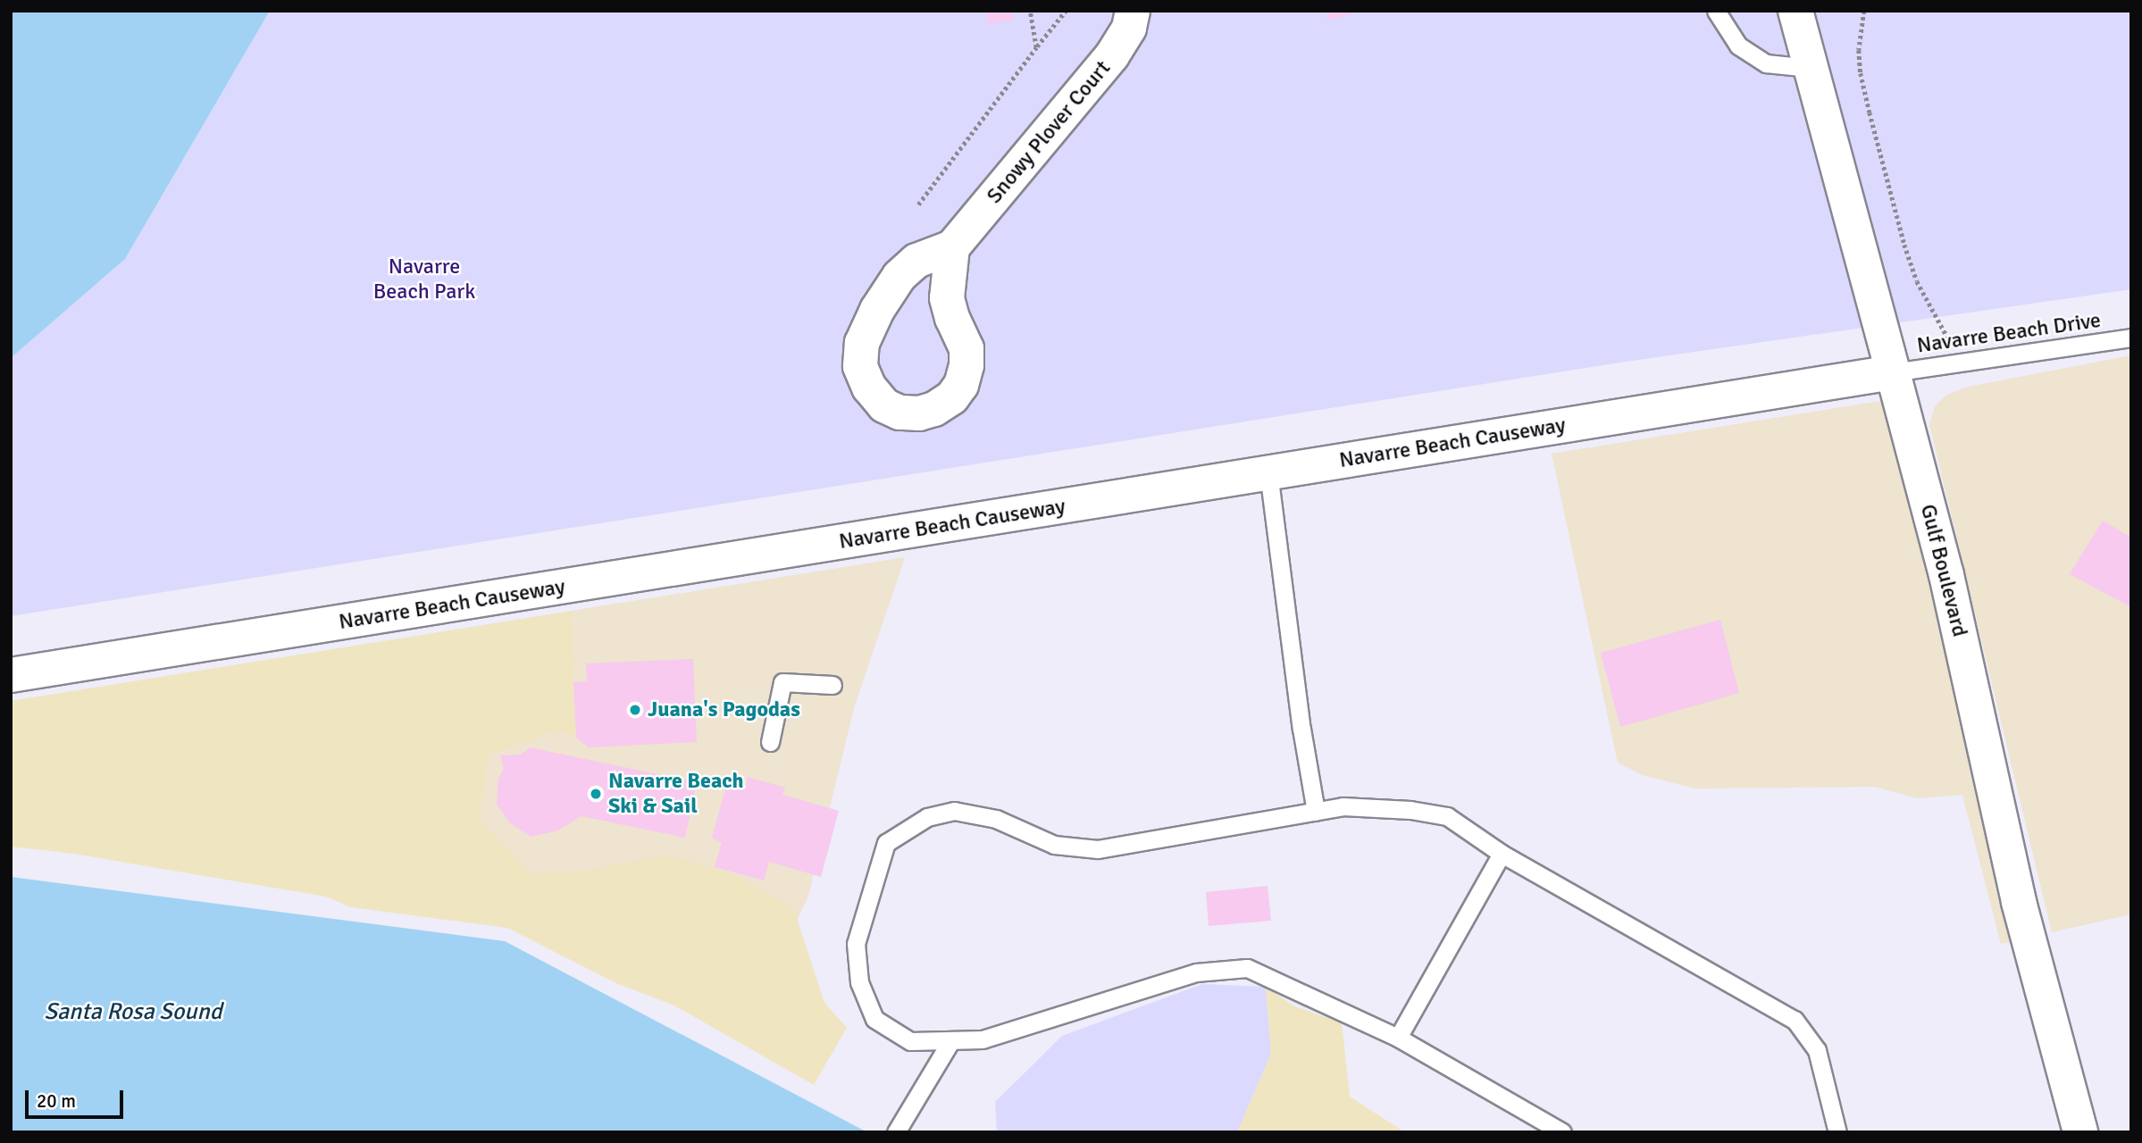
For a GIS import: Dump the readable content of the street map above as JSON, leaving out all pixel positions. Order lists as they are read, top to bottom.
{
  "streets": {
    "main road": ["Snowy Plover Court", "Navarre Beach Causeway", "Gulf Boulevard"],
    "lane": ["Navarre Beach Drive"]
  },
  "crossings": [
    ["Navarre Beach Drive", "Navarre Beach Causeway"],
    ["Navarre Beach Drive", "Gulf Boulevard"],
    ["Navarre Beach Causeway", "Gulf Boulevard"]
  ],
  "water": ["Santa Rosa Sound"],
  "parks": ["Navarre Beach Park"],
  "places": ["Juana's Pagodas", "Navarre Beach Ski & Sail"],
  "scale_bar": "20 m"
}
